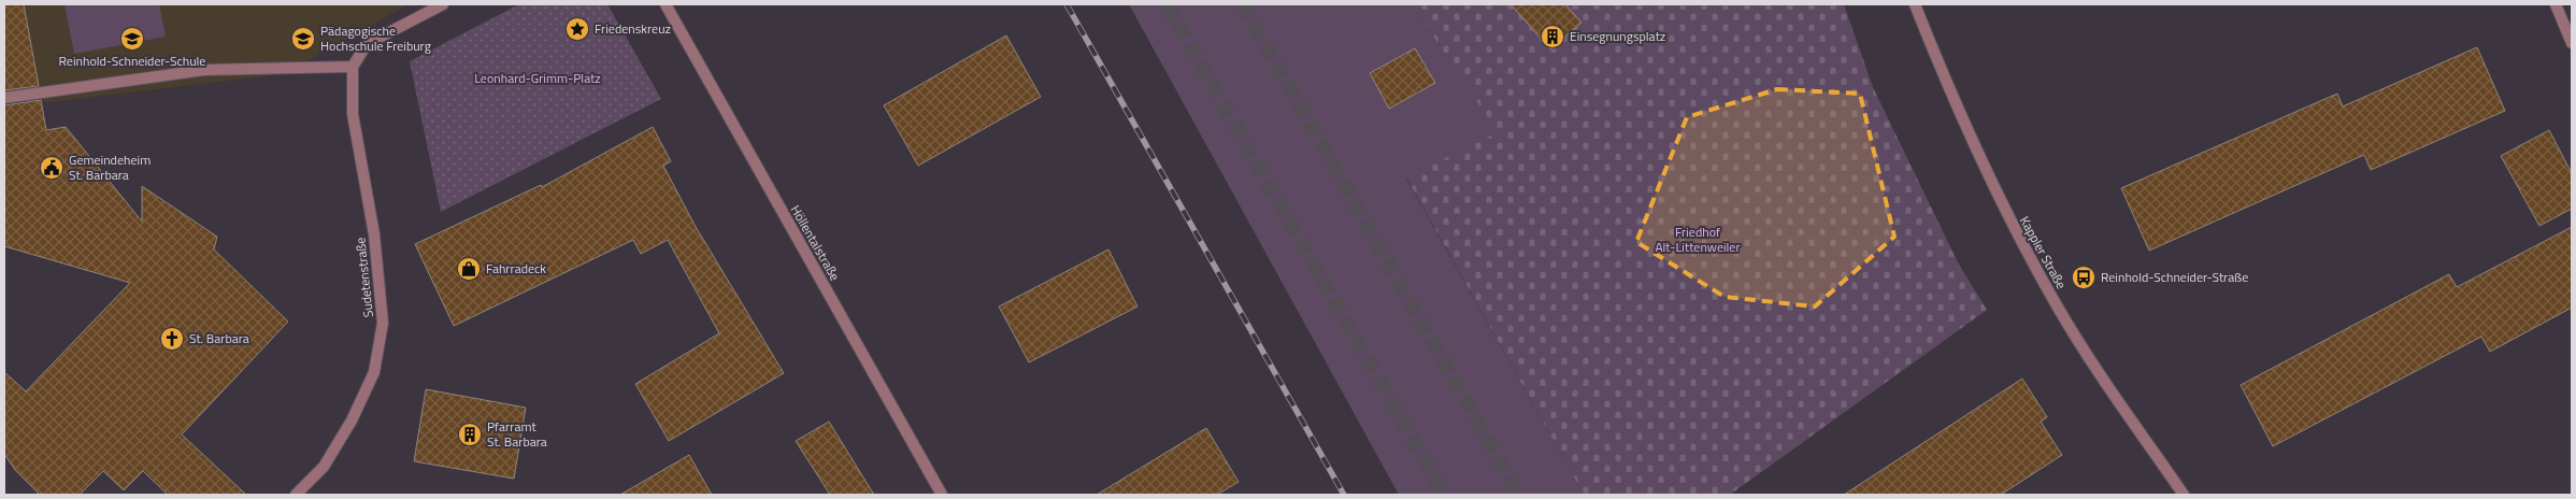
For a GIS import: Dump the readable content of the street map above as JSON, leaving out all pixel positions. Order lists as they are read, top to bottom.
{
  "streets": {
    "street": ["Höllentalstraße", "Kappler Straße", "Sudetenstraße"]
  },
  "parks": ["Leonhard-Grimm-Platz", "Friedhof Alt-Littenweiler"],
  "places": {
    "place": ["Friedenskreuz"],
    "building": ["Einsegnungsplatz", "Pfarramt St. Barbara"],
    "school or university": ["Reinhold-Schneider-Schule", "Pädagogische Hochschule Freiburg"],
    "public building": ["Gemeindeheim St. Barbara"],
    "shop": ["Fahrradeck"],
    "bus stop": ["Reinhold-Schneider-Straße"],
    "church": ["St. Barbara"]
  }
}
